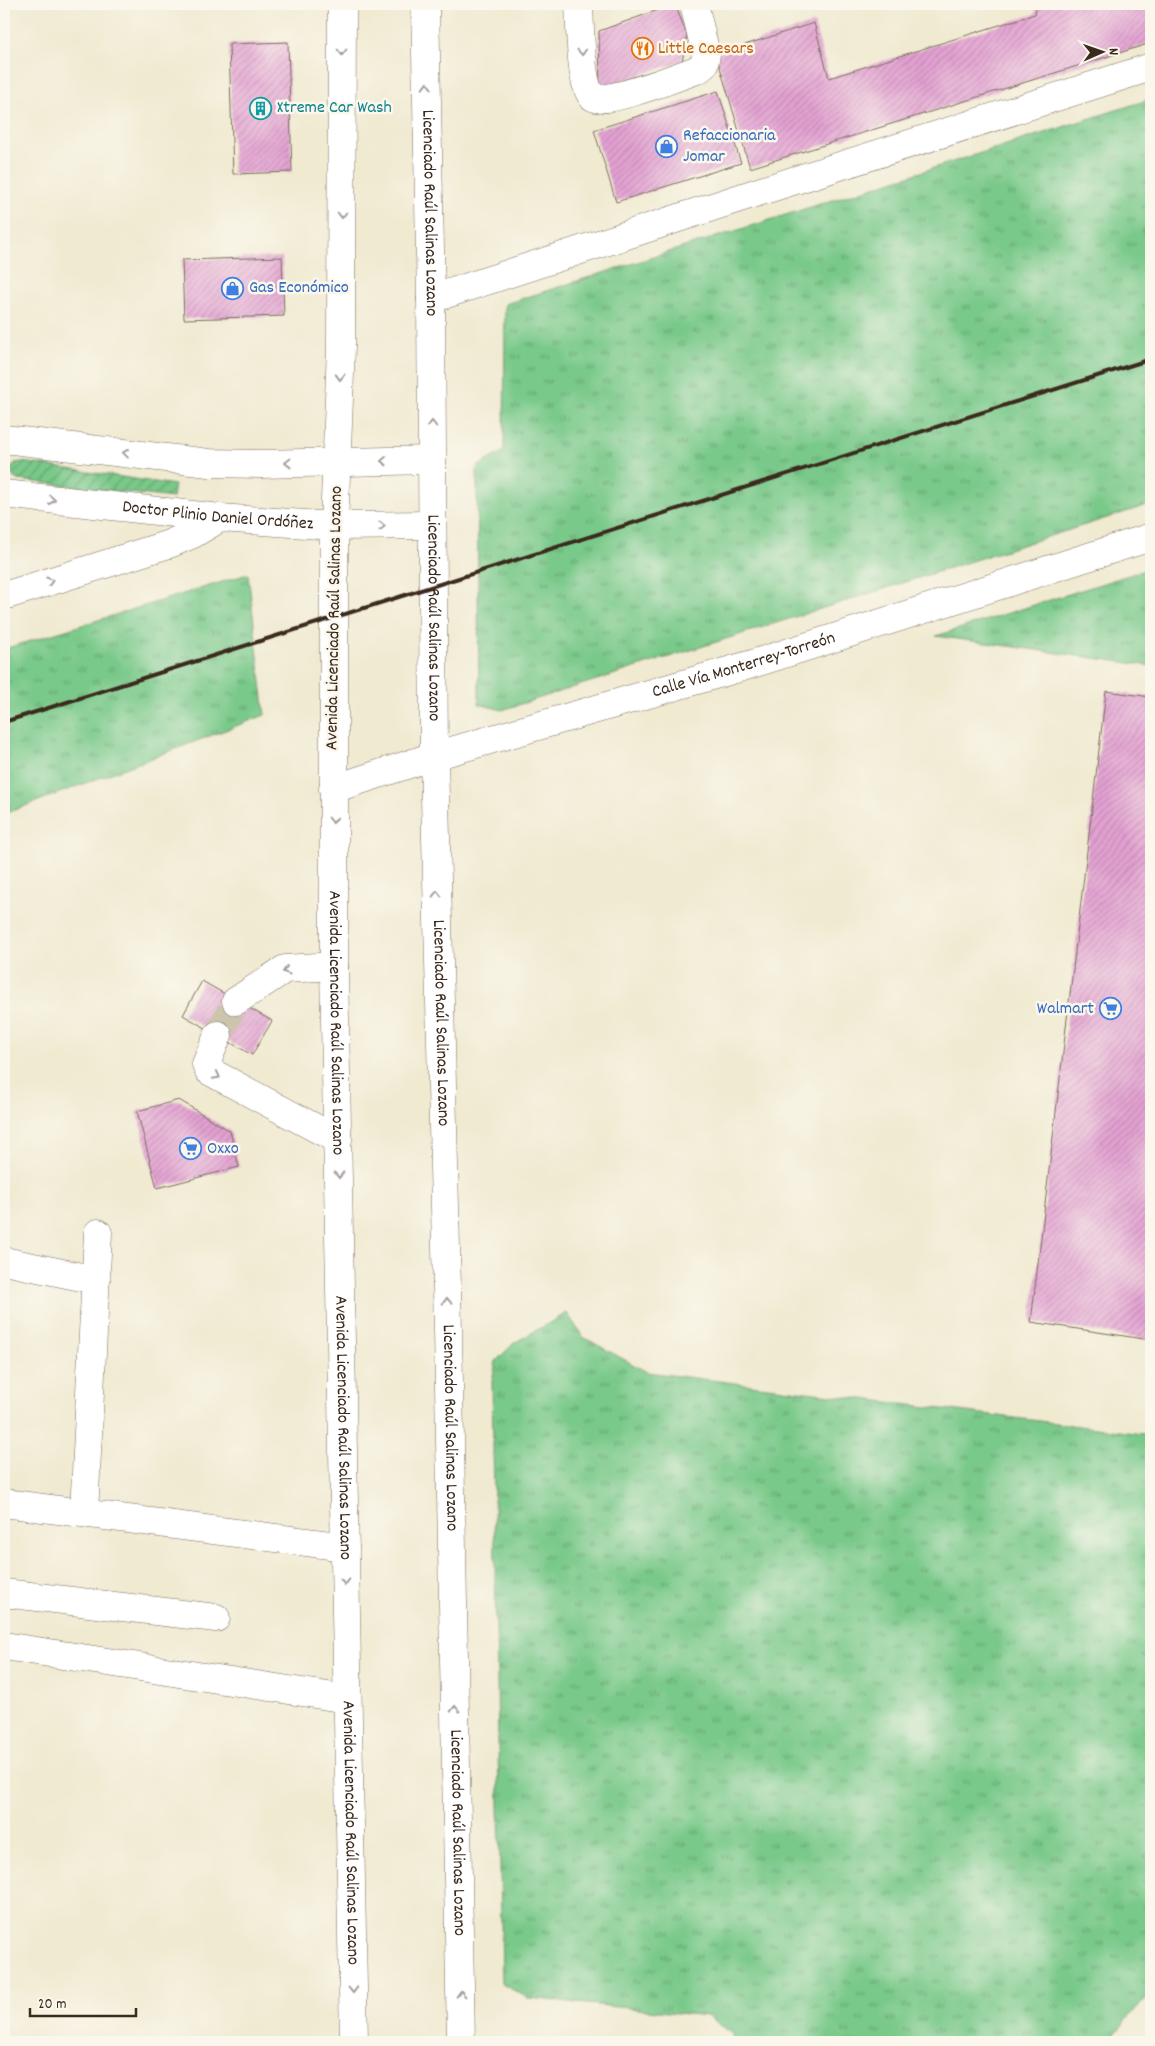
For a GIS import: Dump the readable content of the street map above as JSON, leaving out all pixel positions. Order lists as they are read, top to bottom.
{
  "streets": {
    "main road": [
      "Licenciado Raúl Salinas Lozano",
      "Doctor Plinio Daniel Ordóñez",
      "Avenida Licenciado Raúl Salinas Lozano",
      "Calle Vía Monterrey-Torreón"
    ]
  },
  "crossings": [
    ["Licenciado Raúl Salinas Lozano", "Doctor Plinio Daniel Ordóñez"],
    ["Licenciado Raúl Salinas Lozano", "Calle Vía Monterrey-Torreón"],
    ["Doctor Plinio Daniel Ordóñez", "Avenida Licenciado Raúl Salinas Lozano"],
    ["Avenida Licenciado Raúl Salinas Lozano", "Calle Vía Monterrey-Torreón"]
  ],
  "one_way": ["Licenciado Raúl Salinas Lozano", "Avenida Licenciado Raúl Salinas Lozano"],
  "places": {
    "restaurant": ["Little Caesars"],
    "building": ["Xtreme Car Wash"],
    "shop": ["Refaccionaria Jomar", "Gas Económico"],
    "supermarket": ["Walmart", "Oxxo"]
  },
  "scale_bar": "20 m",
  "north": "right"
}
